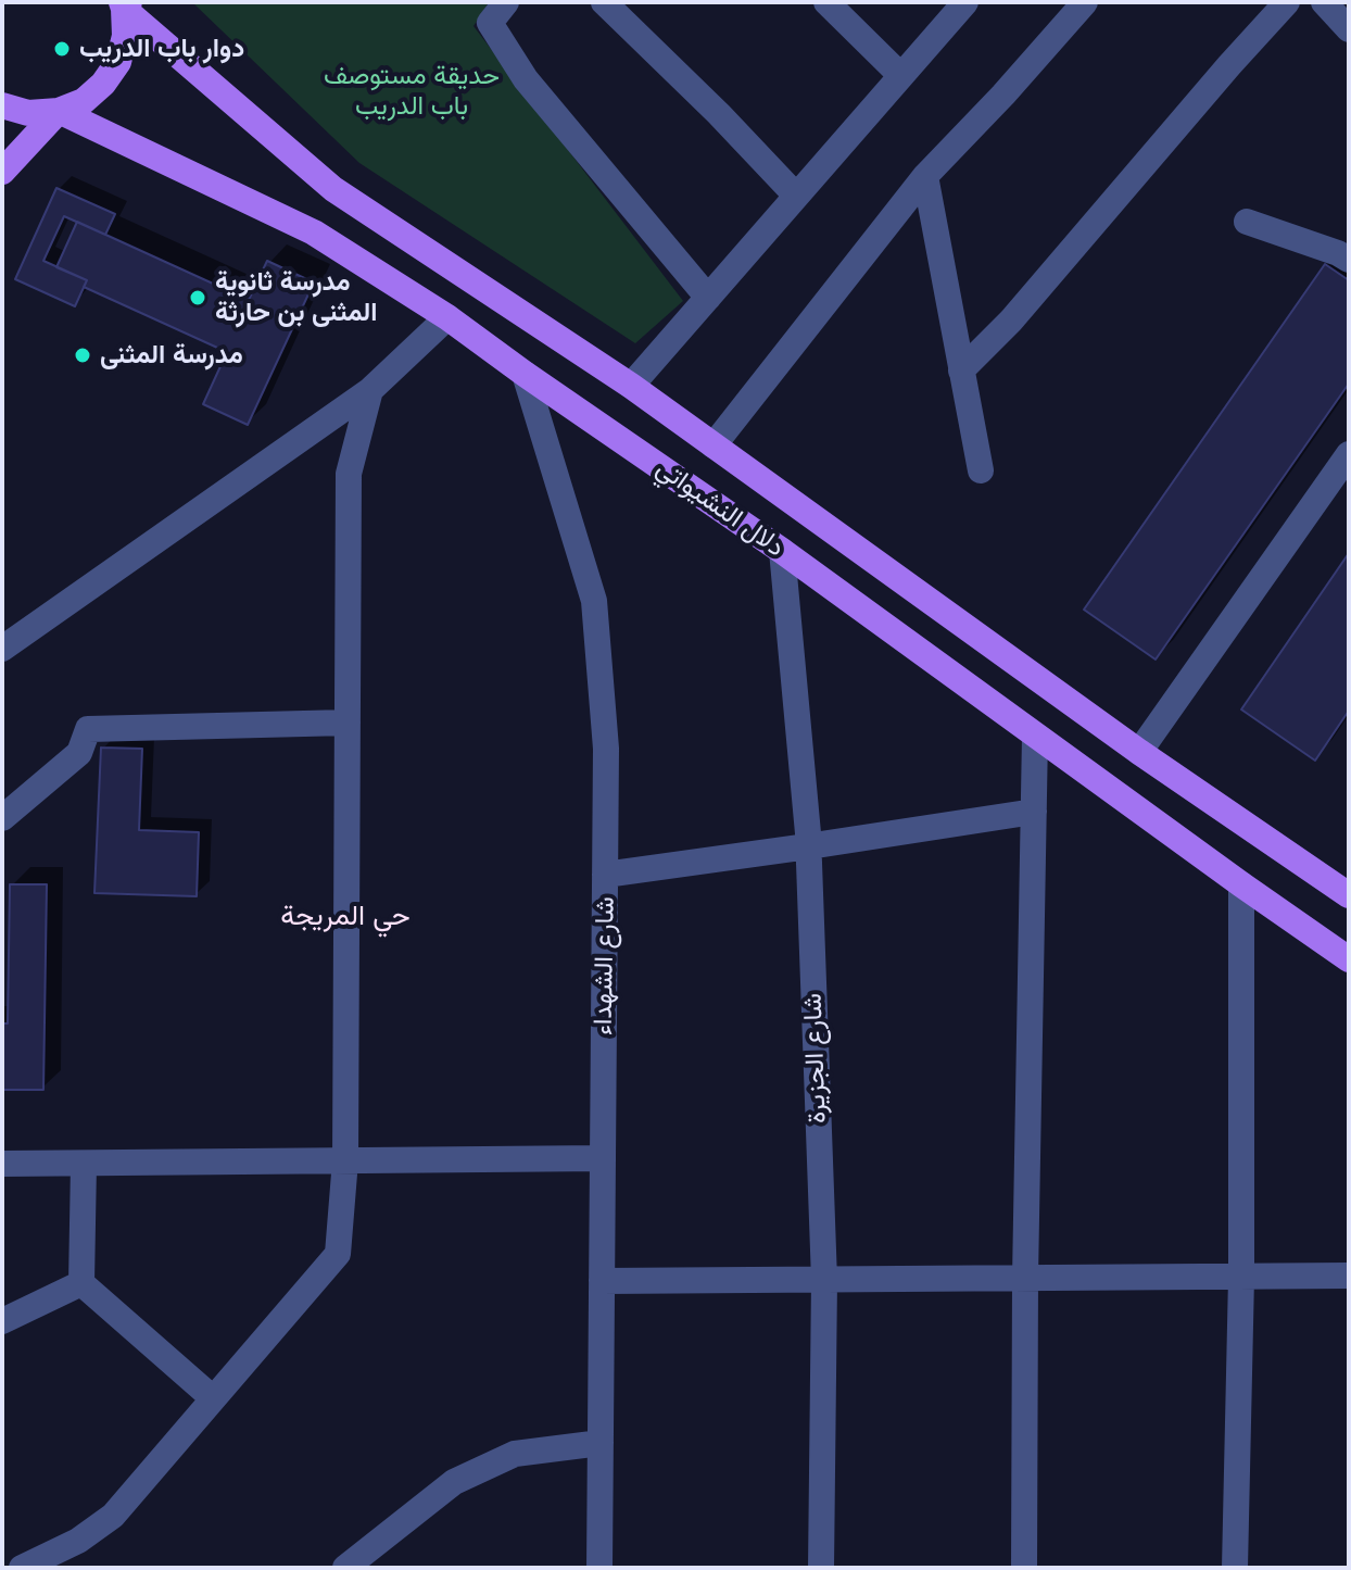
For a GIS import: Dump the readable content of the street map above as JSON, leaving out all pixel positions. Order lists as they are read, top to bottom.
{
  "streets": {
    "main road": ["دلال النشيواتي"],
    "street": ["شارع الشهداء", "شارع الجزيرة"]
  },
  "crossings": [
    ["دلال النشيواتي", "شارع الشهداء"],
    ["دلال النشيواتي", "شارع الجزيرة"]
  ],
  "districts": ["حي المريجة"],
  "parks": ["حديقة مستوصف باب الدريب"],
  "places": ["دوار باب الدريب", "مدرسة ثانوية المثنى بن حارثة", "مدرسة المثنى"]
}
